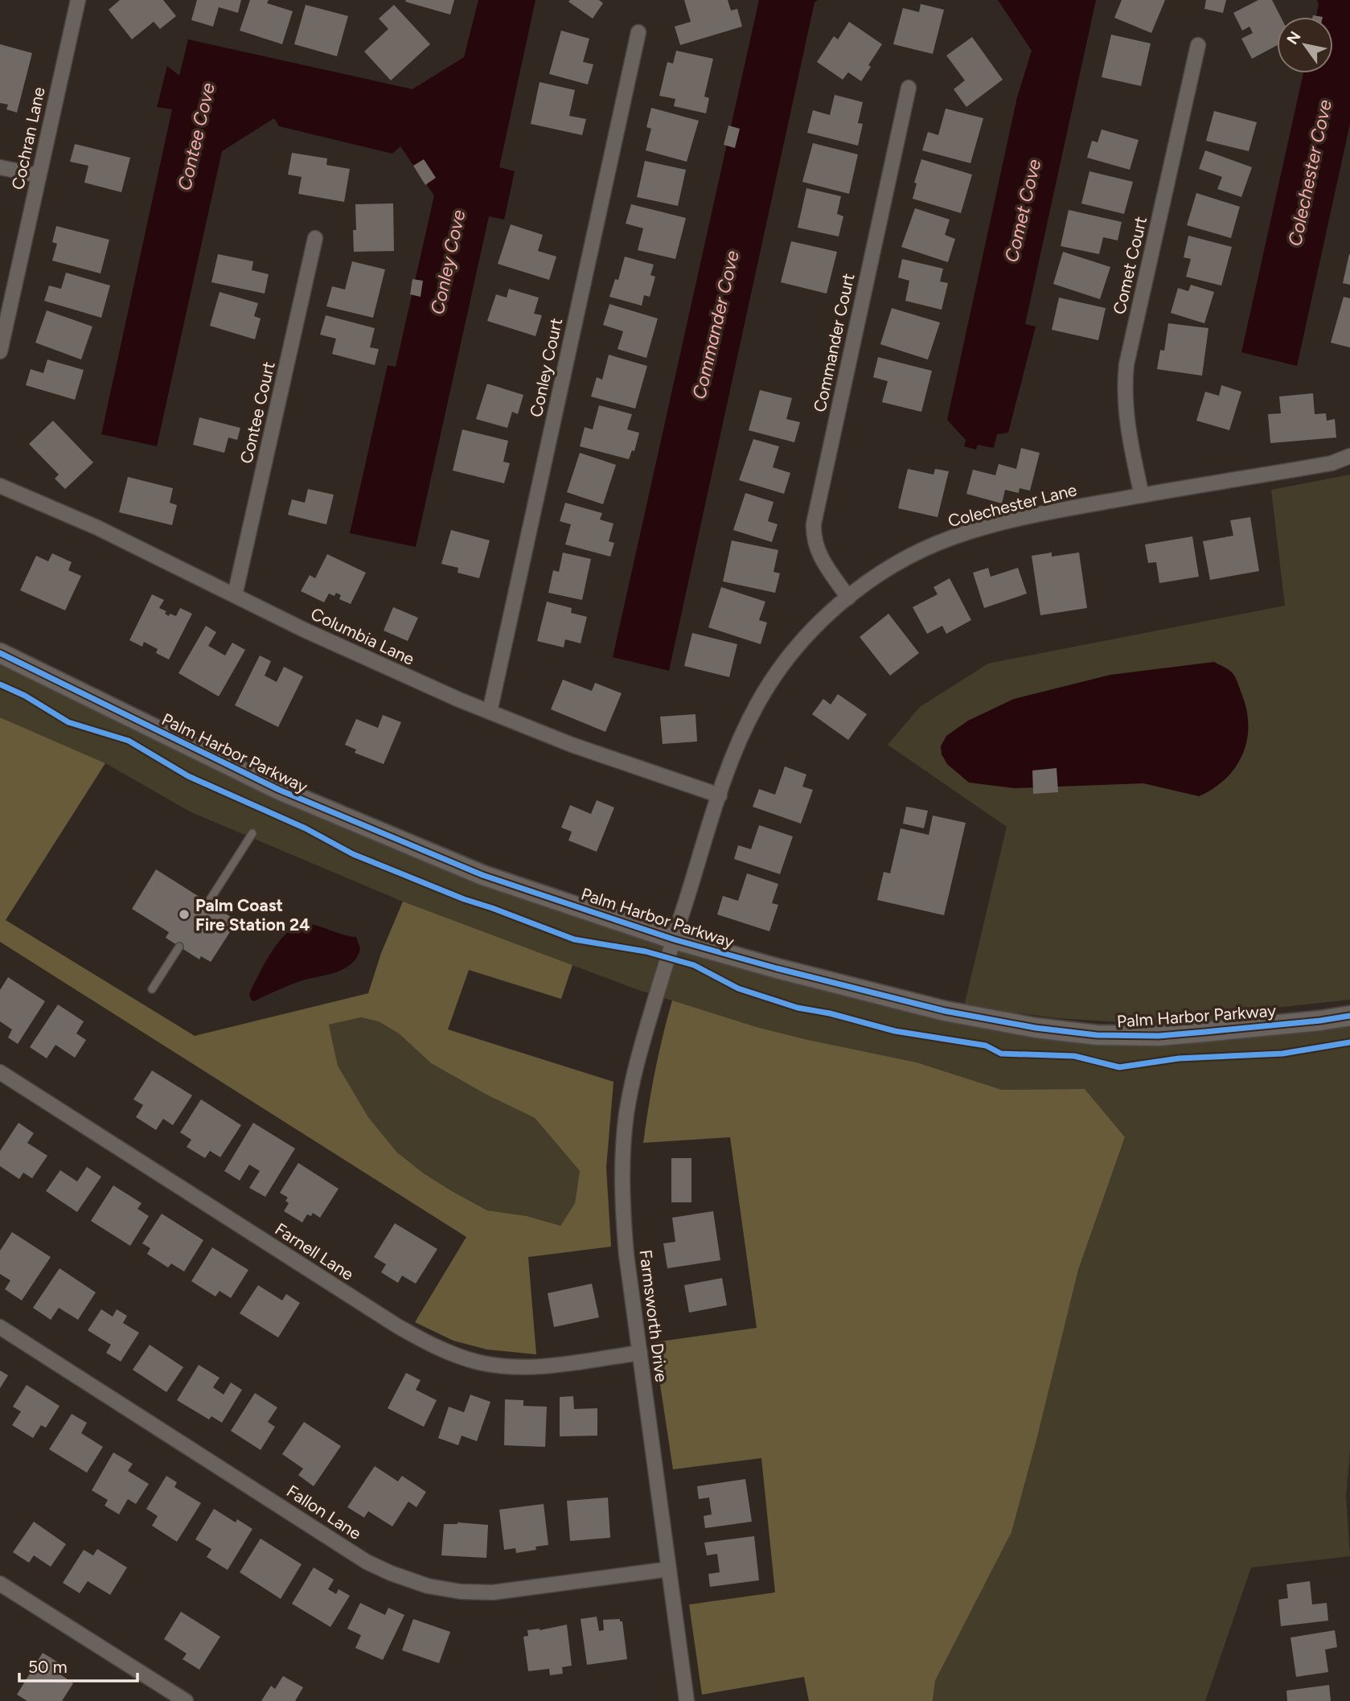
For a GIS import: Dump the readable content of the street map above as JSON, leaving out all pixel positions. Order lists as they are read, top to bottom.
{
  "streets": {
    "street": [
      "Cochran Lane",
      "Comet Court",
      "Commander Court",
      "Conley Court",
      "Contee Court",
      "Colechester Lane",
      "Columbia Lane",
      "Palm Harbor Parkway",
      "Farnell Lane",
      "Farmsworth Drive",
      "Fallon Lane"
    ]
  },
  "crossings": [
    ["Comet Court", "Colechester Lane"],
    ["Commander Court", "Colechester Lane"],
    ["Conley Court", "Columbia Lane"],
    ["Contee Court", "Columbia Lane"],
    ["Colechester Lane", "Columbia Lane"],
    ["Colechester Lane", "Palm Harbor Parkway"],
    ["Colechester Lane", "Farmsworth Drive"],
    ["Palm Harbor Parkway", "Farmsworth Drive"],
    ["Farnell Lane", "Farmsworth Drive"],
    ["Farmsworth Drive", "Fallon Lane"]
  ],
  "water": [
    "Contee Cove",
    "Colechester Cove",
    "Comet Cove",
    "Conley Cove",
    "Commander Cove"
  ],
  "places": ["Palm Coast Fire Station 24"],
  "scale_bar": "50 m",
  "north": "top left"
}
